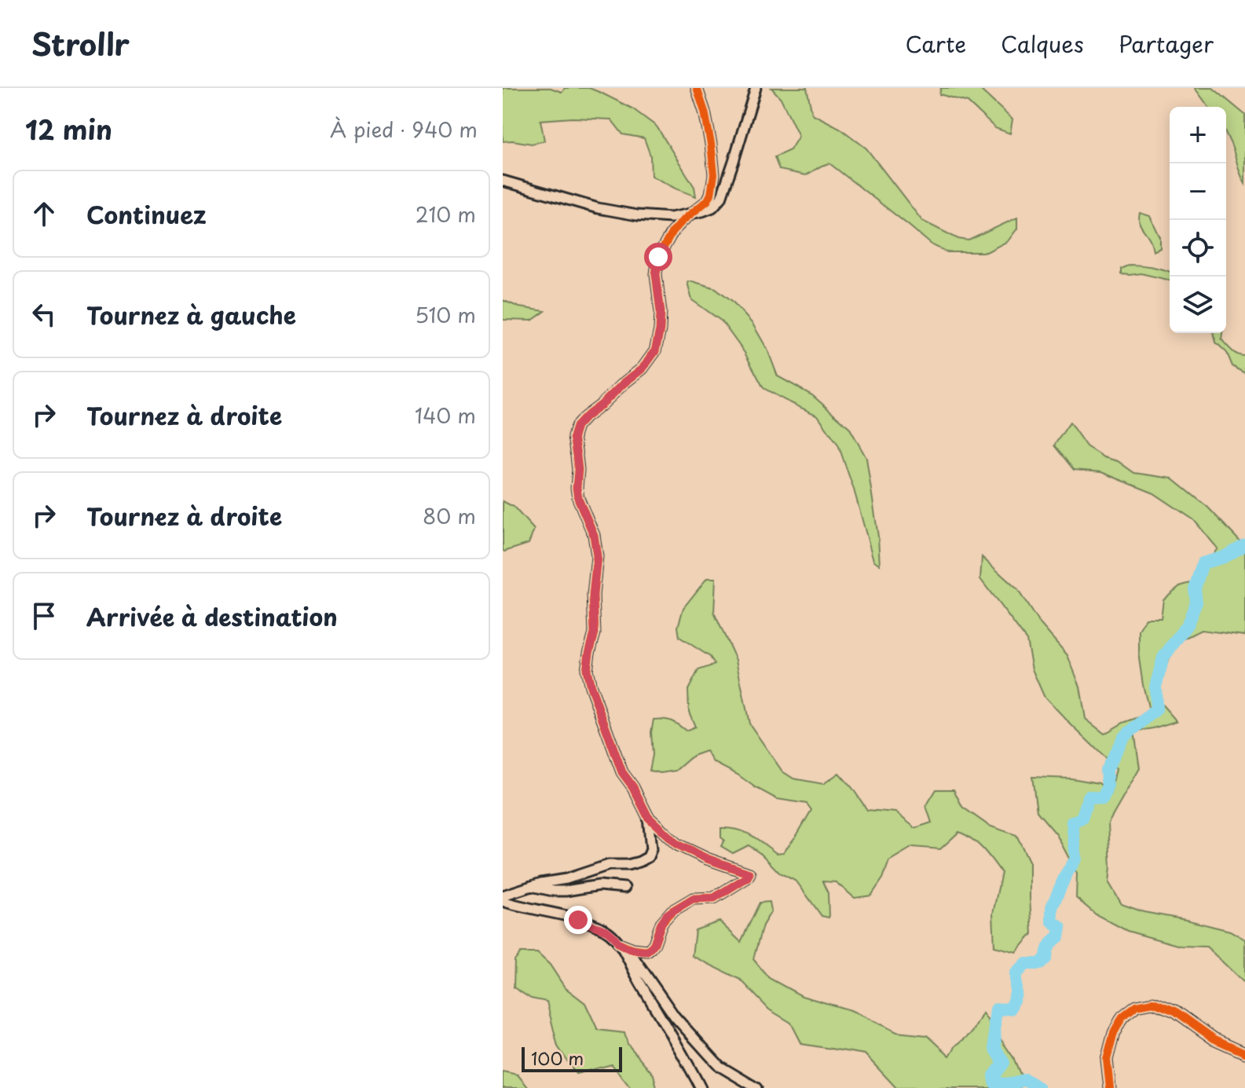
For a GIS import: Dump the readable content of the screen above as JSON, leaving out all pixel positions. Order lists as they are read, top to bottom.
{
  "scale_bar": "100 m",
  "page": {
    "header": "Strollr",
    "nav": ["Carte", "Calques", "Partager"],
    "heading": ["12 min", "À pied · 940 m"],
    "map_buttons": ["+", "−"],
    "list": [
      ["Continuez", "210 m"],
      ["Tournez à gauche", "510 m"],
      ["Tournez à droite", "140 m"],
      ["Tournez à droite", "80 m"],
      "Arrivée à destination"
    ],
    "scale": "100 m"
  }
}
